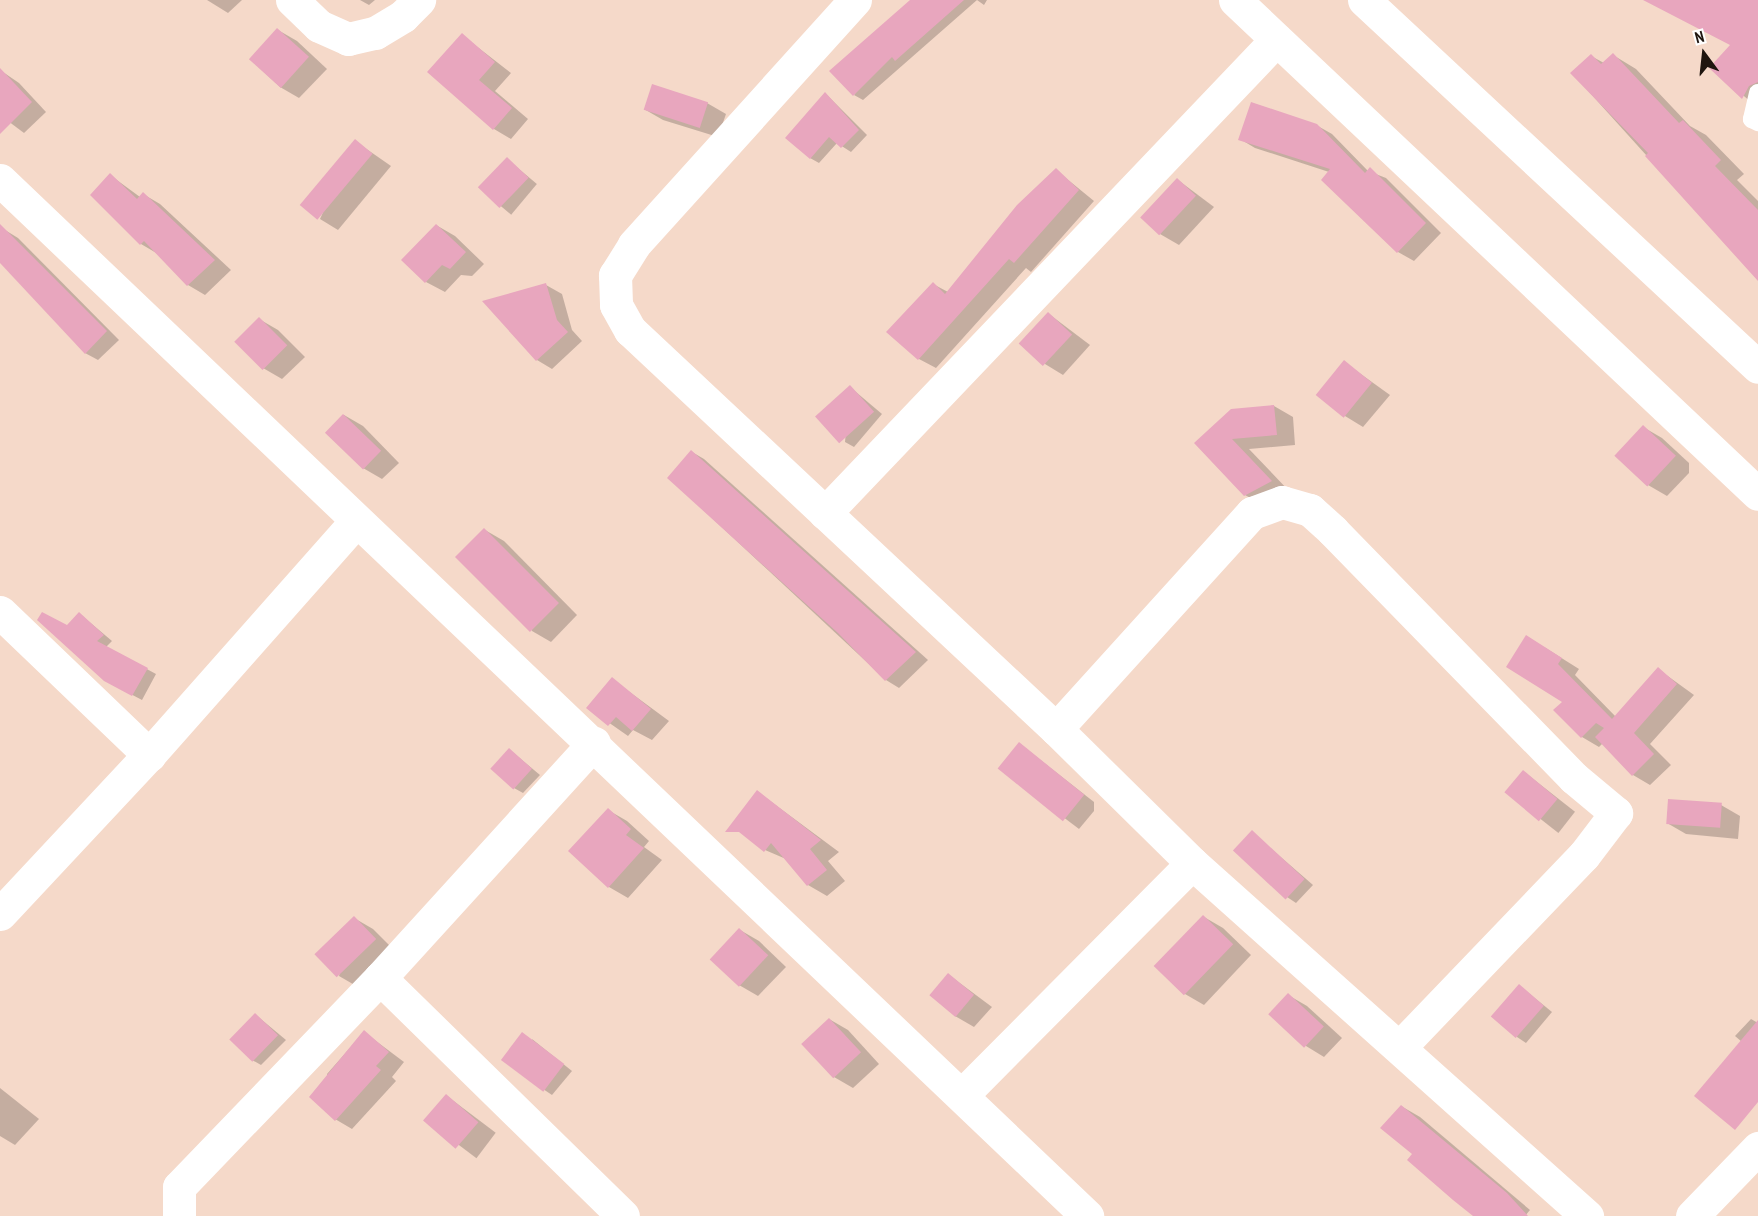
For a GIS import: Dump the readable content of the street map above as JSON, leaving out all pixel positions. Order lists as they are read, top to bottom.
{
  "north": "top"
}
